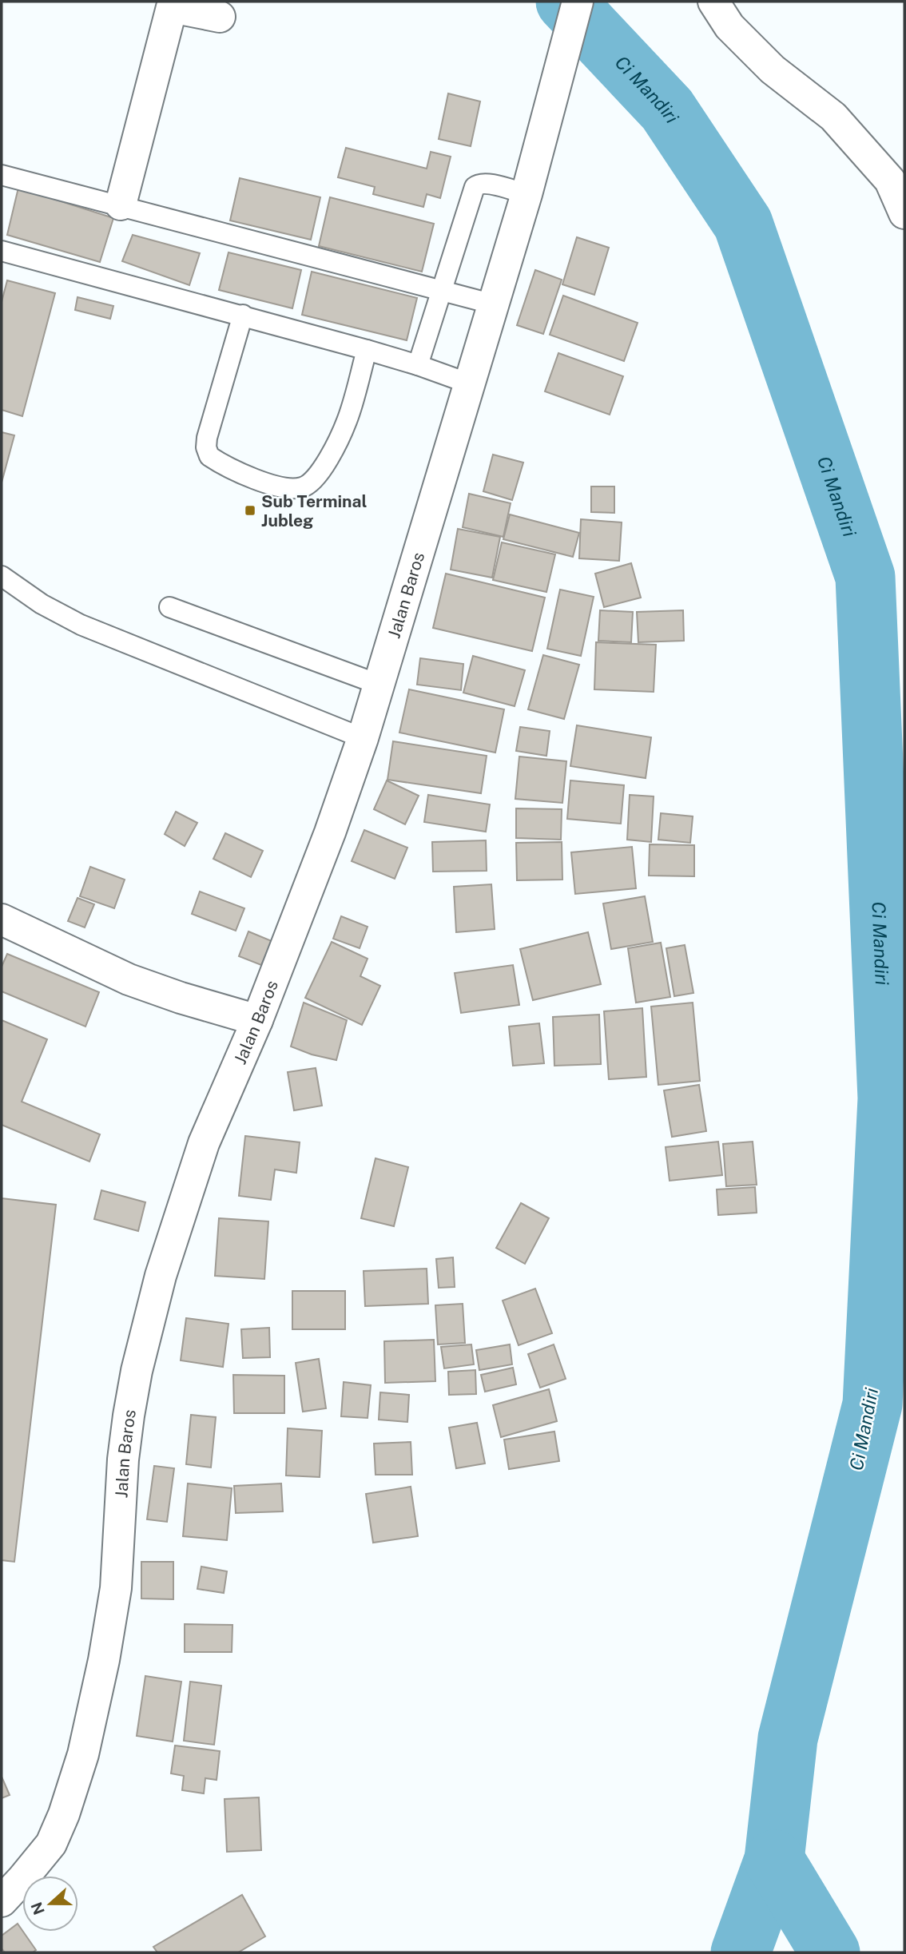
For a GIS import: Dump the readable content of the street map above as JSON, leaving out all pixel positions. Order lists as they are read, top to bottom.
{
  "streets": {
    "main road": ["Jalan Baros"]
  },
  "water": ["Ci Mandiri"],
  "places": {
    "transit": ["Sub Terminal Jubleg"]
  },
  "north": "left"
}
